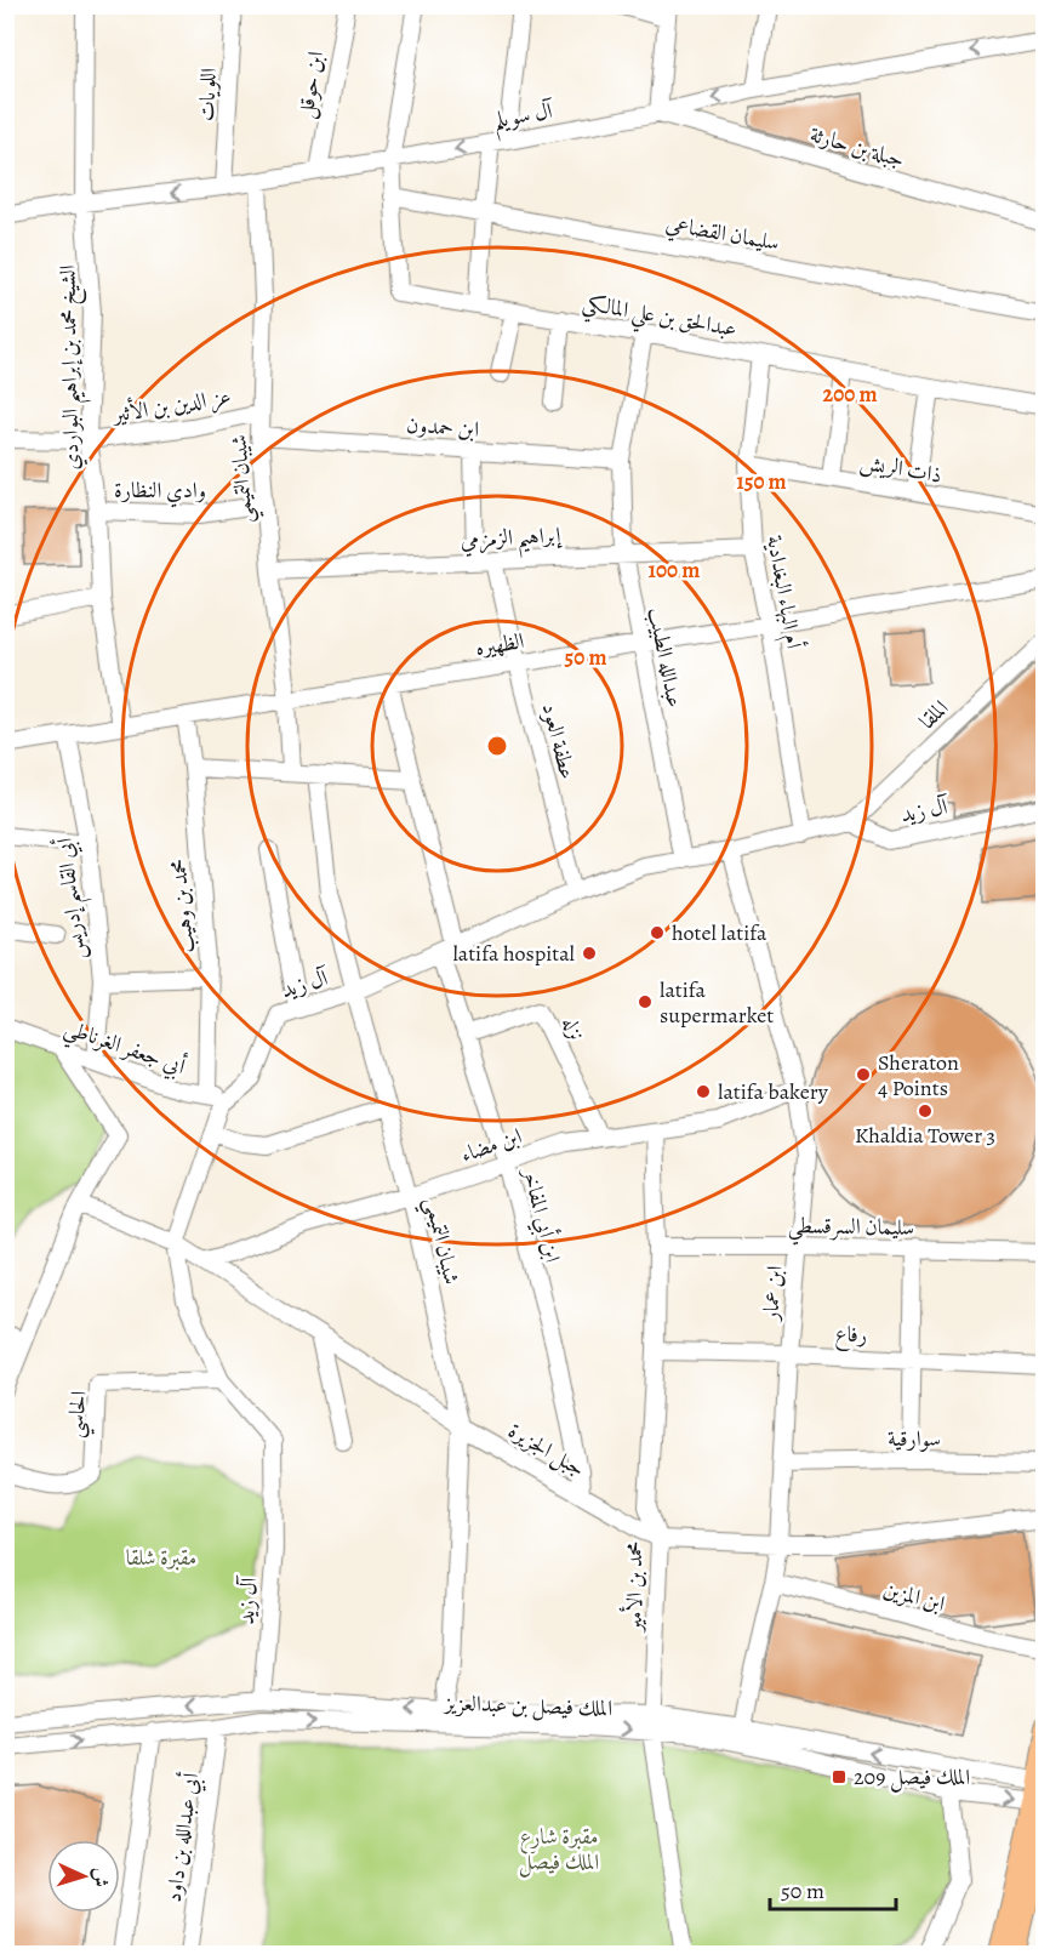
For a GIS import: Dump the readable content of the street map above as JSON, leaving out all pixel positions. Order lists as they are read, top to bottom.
{
  "streets": {
    "street": [
      "ابن حوقل",
      "اللويات",
      "آل سويلم",
      "جبلة بن حارثة",
      "سليمان القضاعي",
      "عبدالحق بن علي المالكي",
      "الشيخ محمد بن إبراهيم البواردي",
      "عز الدين بن الأثير",
      "ابن حمدون",
      "ذات الريش",
      "شيبان التميمي",
      "وادي النظارة",
      "إبراهيم الزمزمي",
      "أم البهاء البغدادية",
      "الظهيره",
      "عبدالله الطبيب",
      "الملقا",
      "عطفة العود",
      "آل زيد",
      "أبي القاسم إدريس",
      "محمد بن وهيب",
      "نزله",
      "أبي جعفر الغرناطي",
      "ابن مضاء",
      "ابن أبي المفاخر",
      "سليمان السرقسطي",
      "ابن عمار",
      "رفاع",
      "الحاسي",
      "سوارقية",
      "جبل الجزيرة",
      "محمد بن الأمير",
      "ابن المزين",
      "الملك فيصل بن عبدالعزيز",
      "أبي عبدالله بن داود"
    ]
  },
  "crossings": [
    ["ابن حوقل", "آل سويلم"],
    ["اللويات", "آل سويلم"],
    ["آل سويلم", "جبلة بن حارثة"],
    ["آل سويلم", "عبدالحق بن علي المالكي"],
    ["آل سويلم", "الشيخ محمد بن إبراهيم البواردي"],
    ["آل سويلم", "شيبان التميمي"],
    ["سليمان القضاعي", "عبدالحق بن علي المالكي"],
    ["عبدالحق بن علي المالكي", "أم البهاء البغدادية"],
    ["عبدالحق بن علي المالكي", "عبدالله الطبيب"],
    ["الشيخ محمد بن إبراهيم البواردي", "عز الدين بن الأثير"],
    ["الشيخ محمد بن إبراهيم البواردي", "وادي النظارة"],
    ["الشيخ محمد بن إبراهيم البواردي", "الظهيره"],
    ["عز الدين بن الأثير", "شيبان التميمي"],
    ["ابن حمدون", "شيبان التميمي"],
    ["ابن حمدون", "عبدالله الطبيب"],
    ["ذات الريش", "أم البهاء البغدادية"],
    ["شيبان التميمي", "وادي النظارة"],
    ["شيبان التميمي", "إبراهيم الزمزمي"],
    ["شيبان التميمي", "الظهيره"],
    ["شيبان التميمي", "آل زيد"],
    ["شيبان التميمي", "ابن مضاء"],
    ["شيبان التميمي", "جبل الجزيرة"],
    ["شيبان التميمي", "الملك فيصل بن عبدالعزيز"],
    ["إبراهيم الزمزمي", "أم البهاء البغدادية"],
    ["إبراهيم الزمزمي", "عبدالله الطبيب"],
    ["إبراهيم الزمزمي", "عطفة العود"],
    ["أم البهاء البغدادية", "الظهيره"],
    ["أم البهاء البغدادية", "آل زيد"],
    ["الظهيره", "عبدالله الطبيب"],
    ["الظهيره", "عطفة العود"],
    ["الظهيره", "أبي القاسم إدريس"],
    ["الظهيره", "محمد بن وهيب"],
    ["الظهيره", "ابن أبي المفاخر"],
    ["عبدالله الطبيب", "آل زيد"],
    ["الملقا", "آل زيد"],
    ["عطفة العود", "آل زيد"],
    ["آل زيد", "أبي جعفر الغرناطي"],
    ["آل زيد", "ابن أبي المفاخر"],
    ["آل زيد", "ابن عمار"],
    ["آل زيد", "الحاسي"],
    ["آل زيد", "جبل الجزيرة"],
    ["آل زيد", "الملك فيصل بن عبدالعزيز"],
    ["أبي القاسم إدريس", "أبي جعفر الغرناطي"],
    ["محمد بن وهيب", "أبي جعفر الغرناطي"],
    ["نزله", "ابن مضاء"],
    ["نزله", "ابن أبي المفاخر"],
    ["ابن مضاء", "ابن أبي المفاخر"],
    ["ابن مضاء", "ابن عمار"],
    ["ابن مضاء", "جبل الجزيرة"],
    ["ابن مضاء", "محمد بن الأمير"],
    ["ابن أبي المفاخر", "جبل الجزيرة"],
    ["سليمان السرقسطي", "ابن عمار"],
    ["سليمان السرقسطي", "محمد بن الأمير"],
    ["ابن عمار", "رفاع"],
    ["ابن عمار", "سوارقية"],
    ["ابن عمار", "جبل الجزيرة"],
    ["ابن عمار", "ابن المزين"],
    ["ابن عمار", "الملك فيصل بن عبدالعزيز"],
    ["رفاع", "محمد بن الأمير"],
    ["جبل الجزيرة", "محمد بن الأمير"],
    ["محمد بن الأمير", "الملك فيصل بن عبدالعزيز"],
    ["الملك فيصل بن عبدالعزيز", "أبي عبدالله بن داود"]
  ],
  "one_way": ["آل سويلم"],
  "parks": ["مقبرة شلقا", "مقبرة شارع الملك فيصل"],
  "places": {
    "other": [
      "hotel latifa",
      "latifa hospital",
      "latifa supermarket",
      "Sheraton 4 Points",
      "latifa bakery",
      "Khaldia Tower 3"
    ],
    "transit": ["الملك فيصل 209"]
  },
  "scale_bar": "50 m",
  "north": "right",
  "rings": [
    "200 m",
    "150 m",
    "100 m",
    "50 m"
  ]
}
